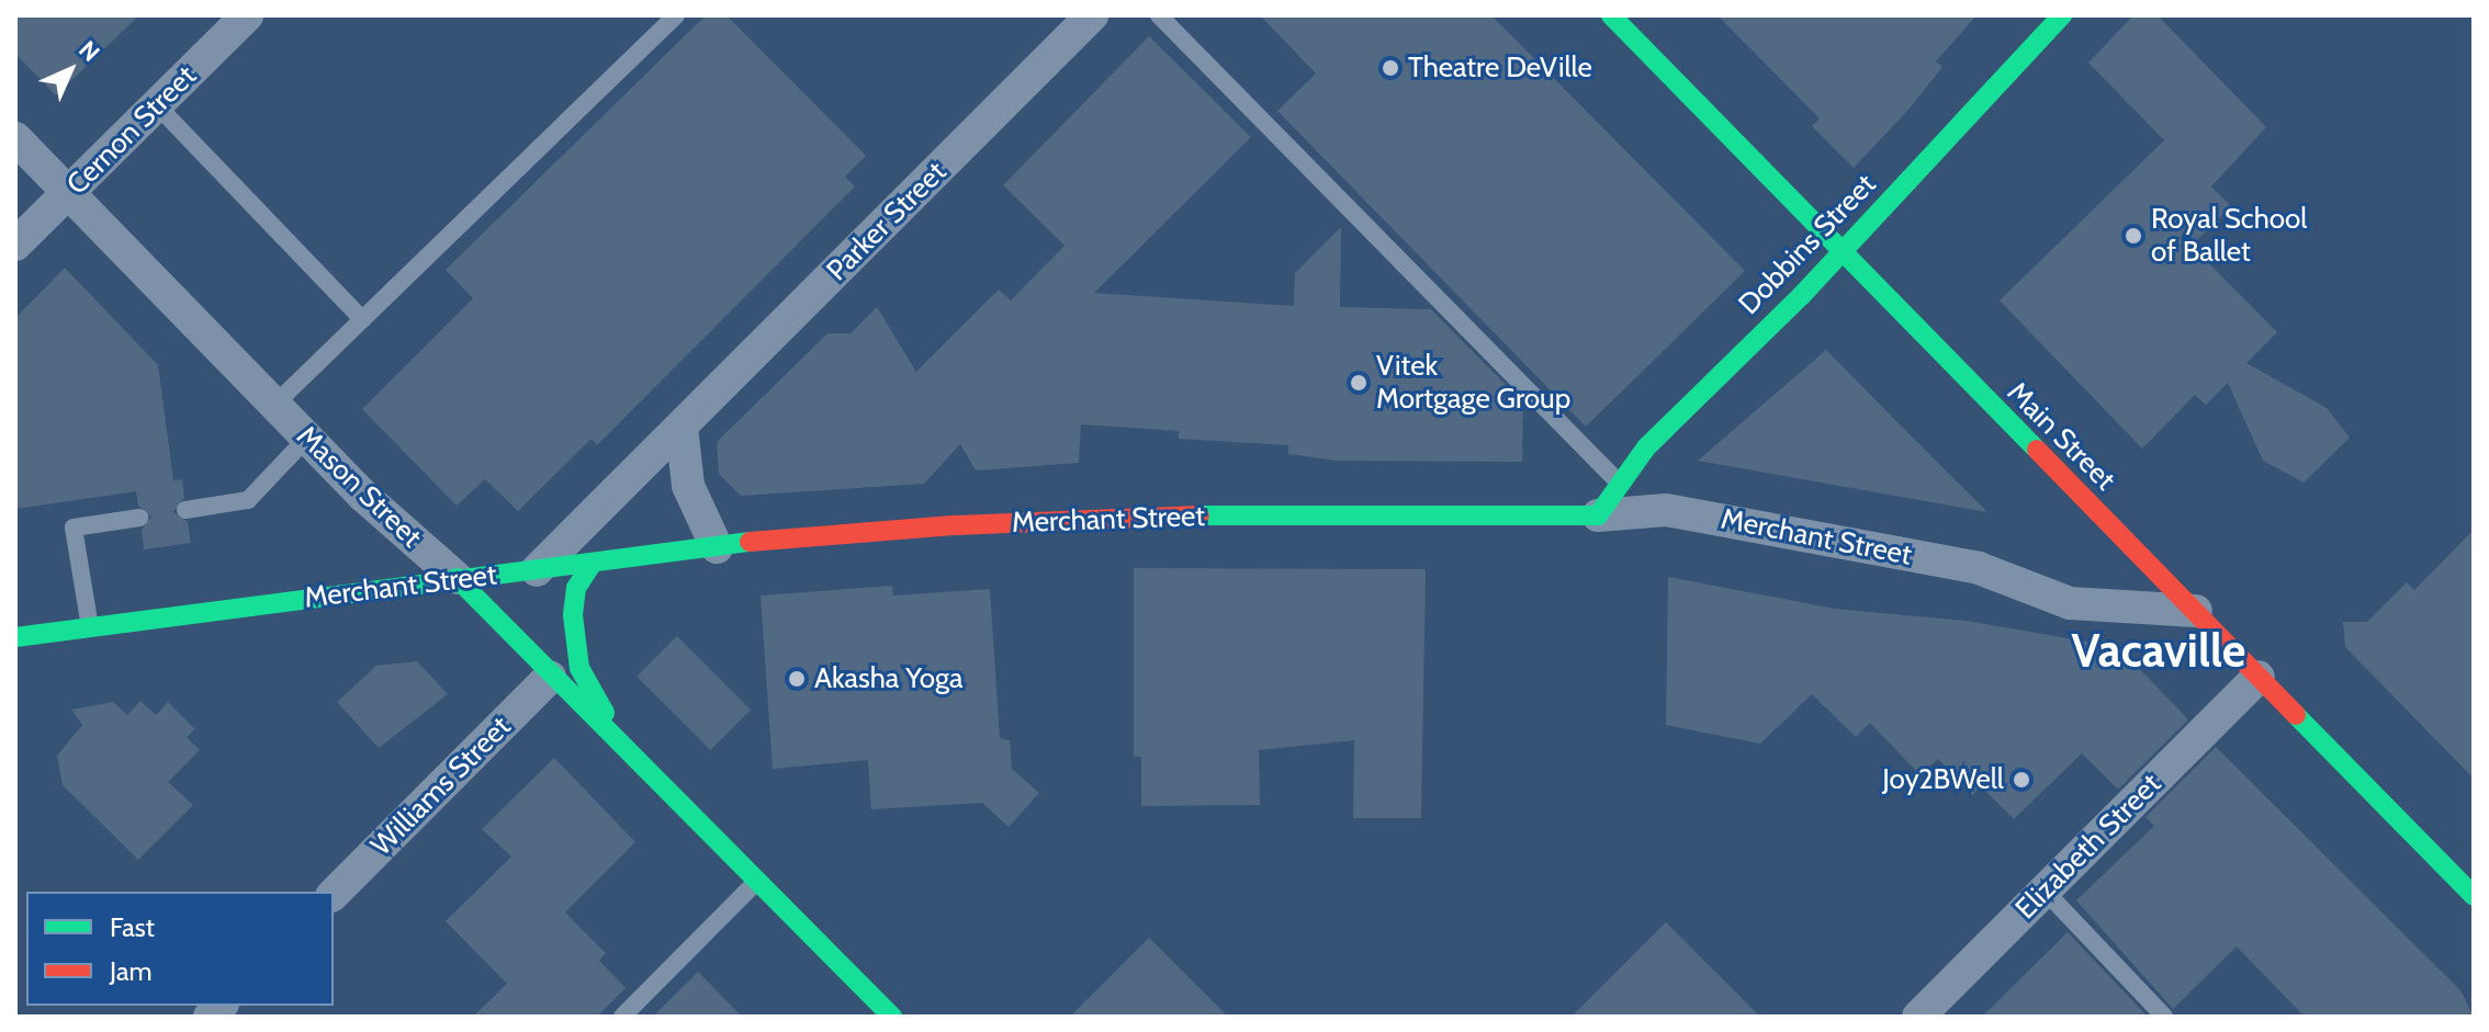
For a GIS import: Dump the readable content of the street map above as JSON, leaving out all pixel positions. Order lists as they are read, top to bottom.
{
  "streets": {
    "main road": [
      "Dobbins Street",
      "Main Street",
      "Mason Street",
      "Merchant Street"
    ],
    "street": [
      "Cernon Street",
      "Parker Street",
      "Williams Street",
      "Elizabeth Street"
    ]
  },
  "crossings": [
    ["Cernon Street", "Mason Street"],
    ["Parker Street", "Merchant Street"],
    ["Dobbins Street", "Main Street"],
    ["Dobbins Street", "Merchant Street"],
    ["Main Street", "Merchant Street"],
    ["Main Street", "Elizabeth Street"],
    ["Mason Street", "Merchant Street"],
    ["Mason Street", "Williams Street"]
  ],
  "districts": ["Vacaville"],
  "places": [
    "Theatre DeVille",
    "Royal School of Ballet",
    "Vitek Mortgage Group",
    "Akasha Yoga",
    "Joy2BWell"
  ],
  "legend": ["Fast", "Jam"],
  "north": "top right"
}
